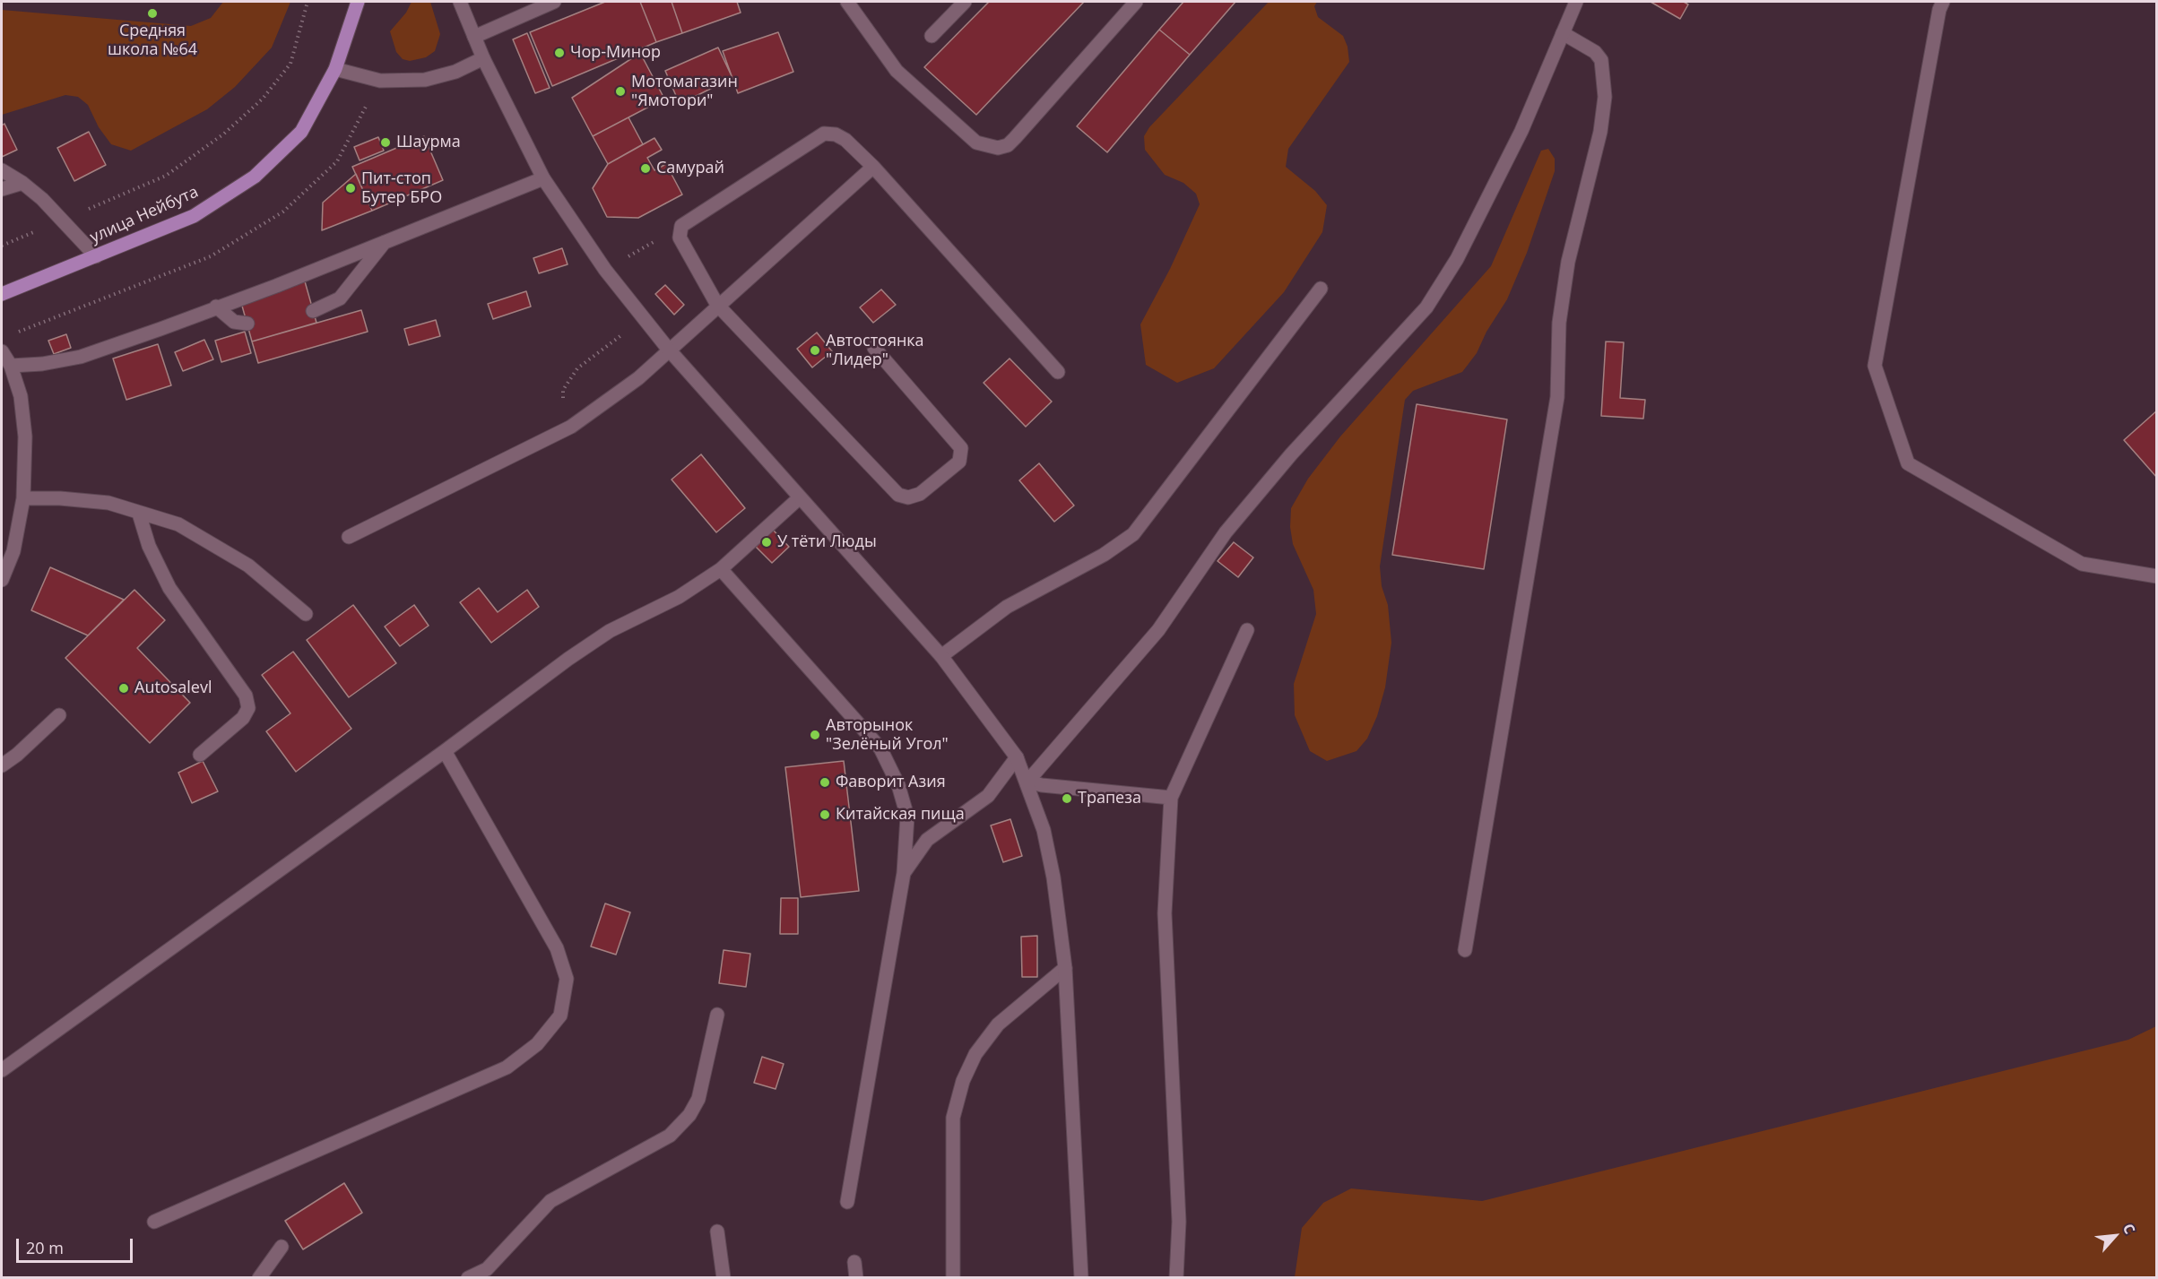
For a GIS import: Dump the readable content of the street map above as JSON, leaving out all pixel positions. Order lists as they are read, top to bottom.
{
  "streets": {
    "main road": ["улица Нейбута"]
  },
  "places": [
    "Средняя школа №64",
    "Чор-Минор",
    "Мотомагазин \"Ямотори\"",
    "Шаурма",
    "Самурай",
    "Пит-стоп Бутер БРО",
    "Автостоянка \"Лидер\"",
    "У тёти Люды",
    "Autosalevl",
    "Авторынок \"Зелёный Угол\"",
    "Фаворит Азия",
    "Трапеза",
    "Китайская пища"
  ],
  "scale_bar": "20 m",
  "north": "top right"
}
